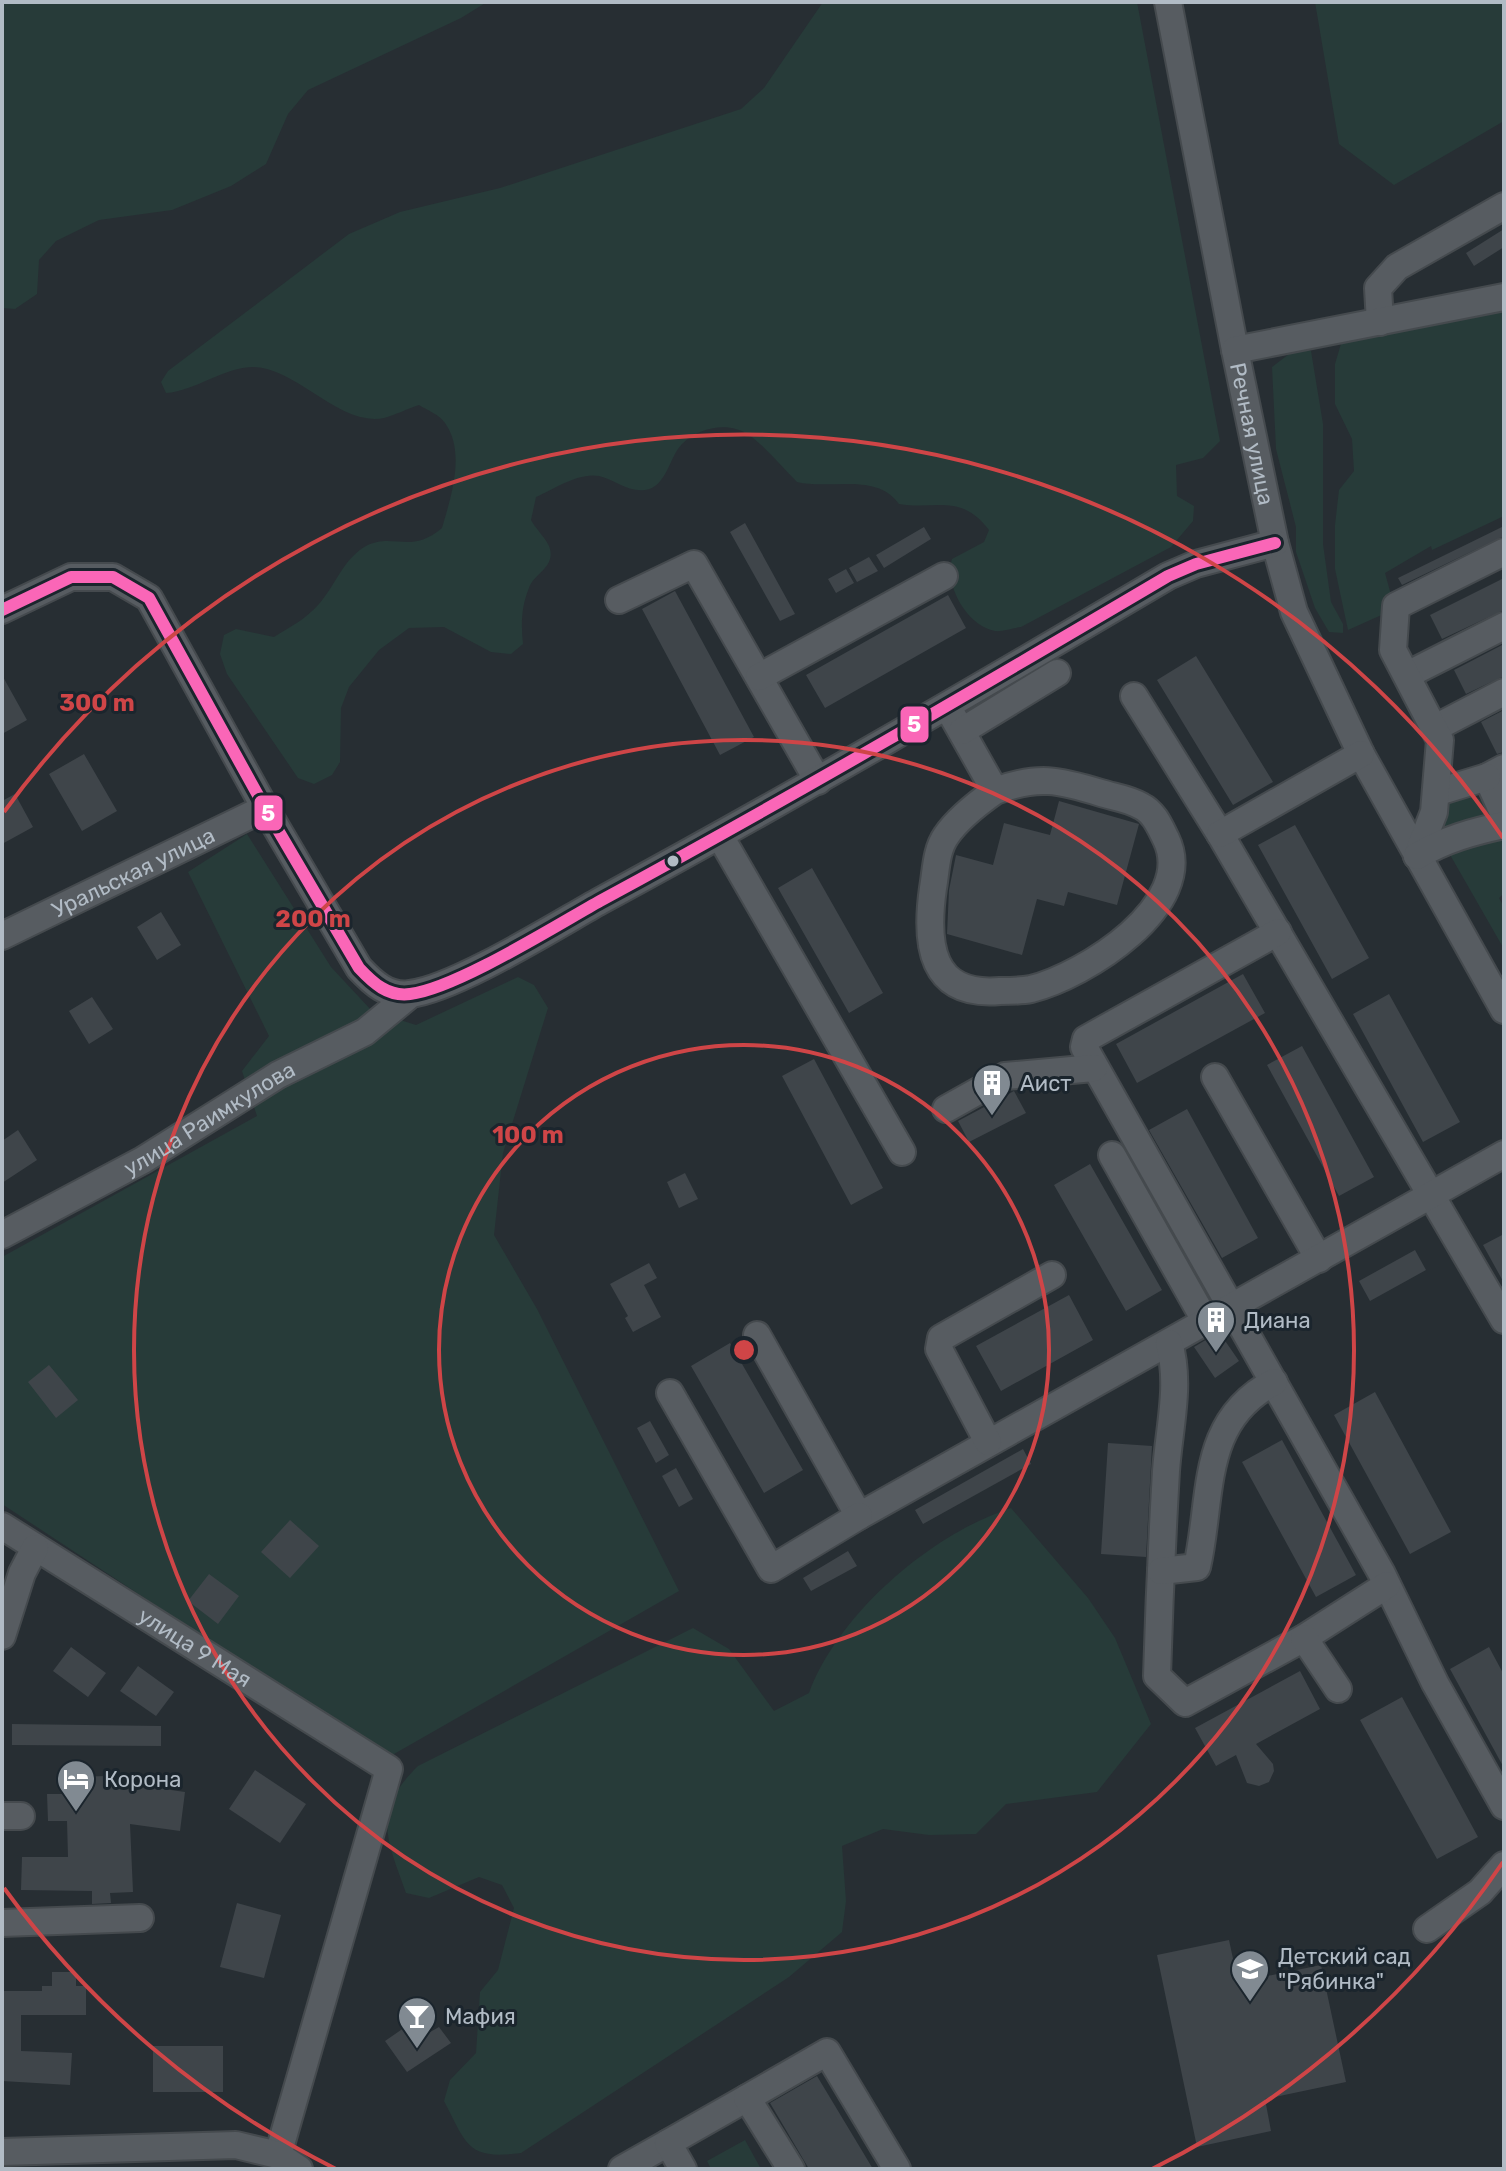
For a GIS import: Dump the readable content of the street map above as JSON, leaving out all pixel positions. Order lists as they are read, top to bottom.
{
  "streets": {
    "street": [
      "Речная улица",
      "Уральская улица",
      "улица Раимкулова",
      "улица 9 Мая"
    ]
  },
  "places": {
    "building": ["Аист", "Диана"],
    "hotel": ["Корона"],
    "school or university": ["Детский сад \"Рябинка\""],
    "bar": ["Мафия"]
  },
  "lines": ["transit line 5"],
  "rings": ["300 m", "200 m", "100 m"]
}
